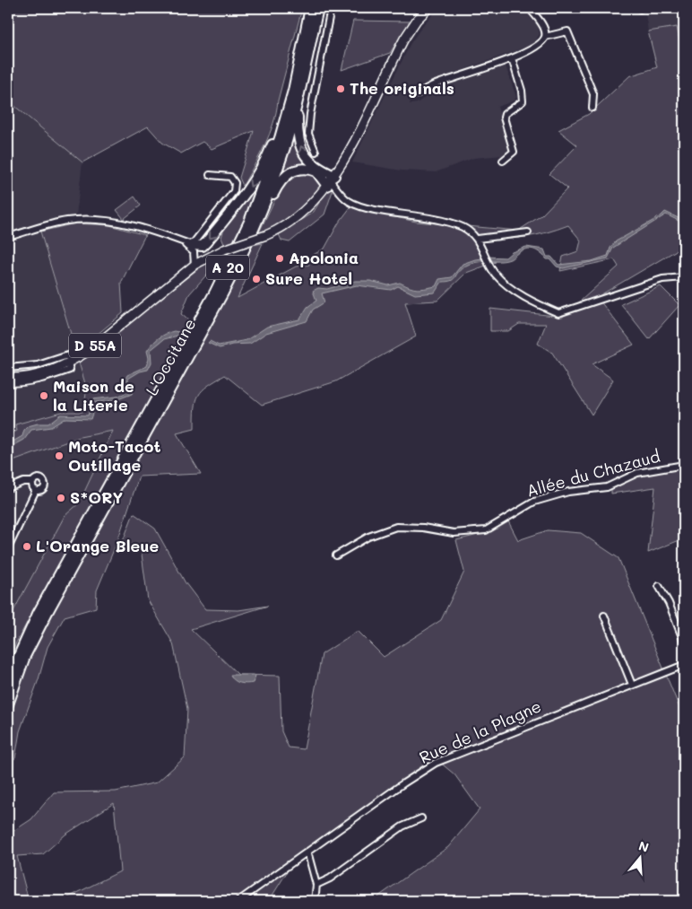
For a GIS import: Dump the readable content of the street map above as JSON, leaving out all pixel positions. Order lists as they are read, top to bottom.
{
  "streets": {
    "highway": ["A 20", "L'Occitane"],
    "main road": ["D 55A"],
    "street": ["Allée du Chazaud", "Rue de la Plagne"]
  },
  "places": [
    "The originals",
    "Apolonia",
    "Sure Hotel",
    "Maison de la Literie",
    "Moto-Tacot Outillage",
    "S*ORY",
    "L'Orange Bleue"
  ],
  "north": "top"
}
